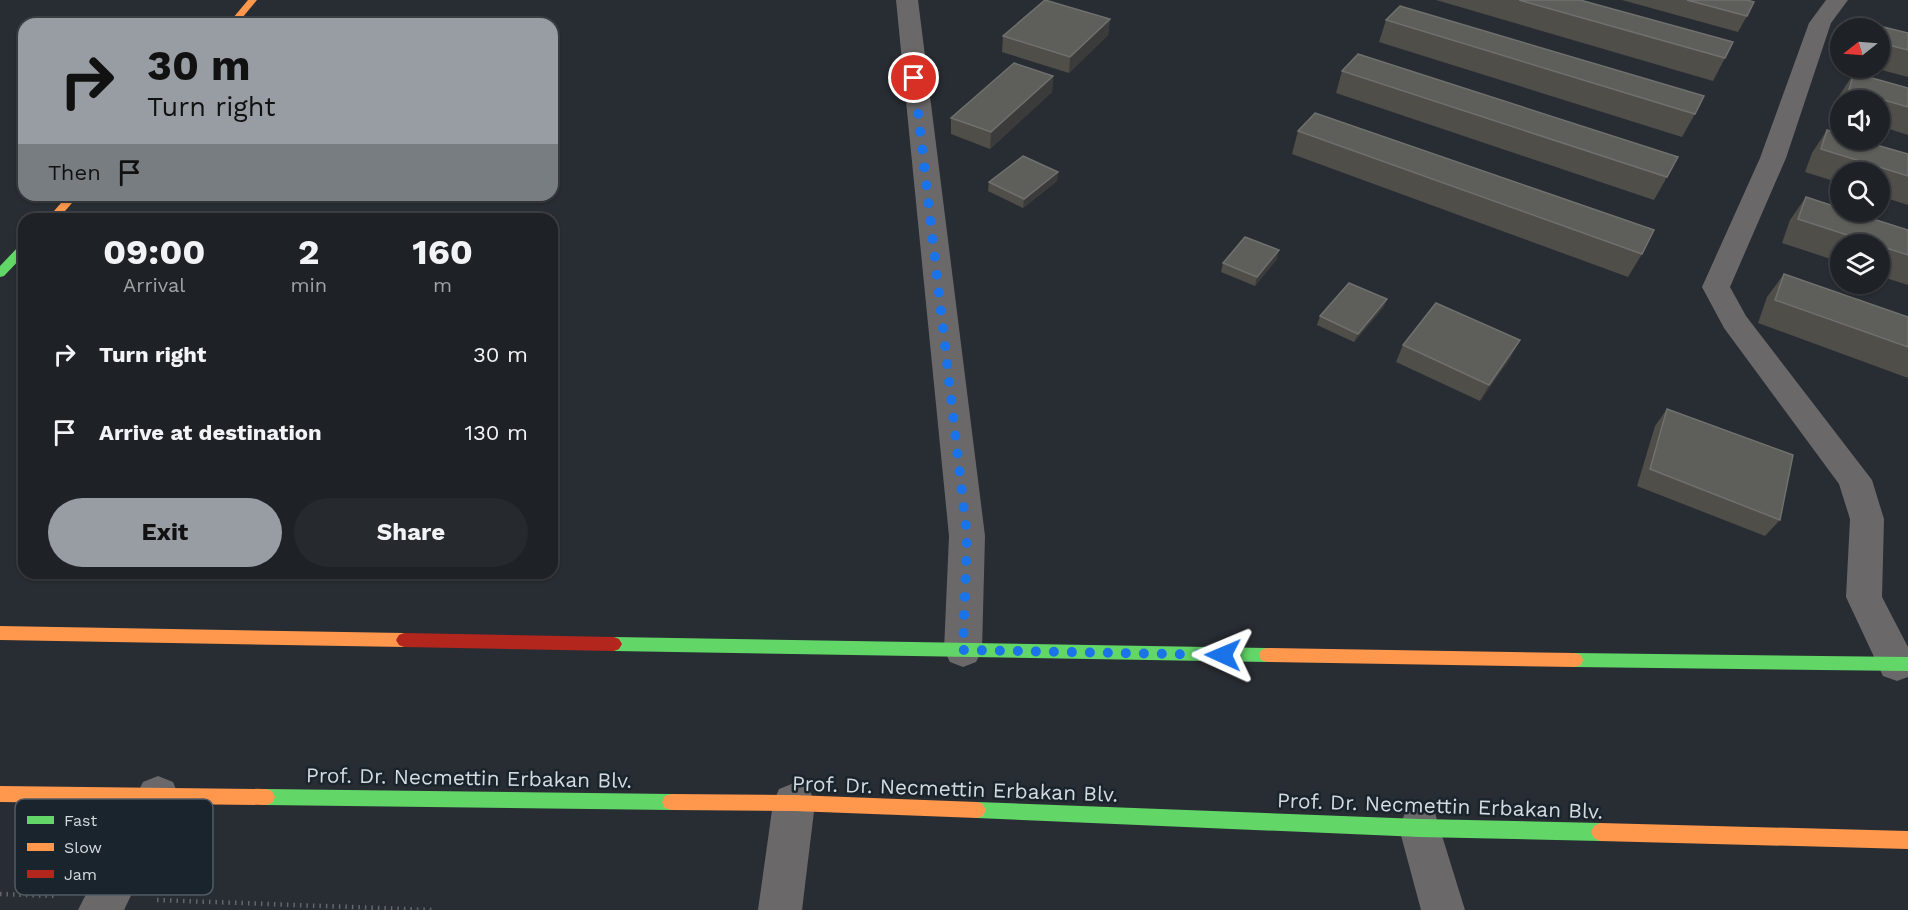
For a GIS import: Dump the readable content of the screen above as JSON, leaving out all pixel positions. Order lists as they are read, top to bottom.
{
  "streets": {
    "main road": ["Prof. Dr. Necmettin Erbakan Blv."]
  },
  "legend": ["Fast", "Slow", "Jam"],
  "north": "left",
  "page": {
    "turn": ["30 m", "Turn right"],
    "then": "Then",
    "eta": [
      "09:00",
      "Arrival",
      "2",
      "min",
      "160",
      "m"
    ],
    "list": [
      {
        "name": "Turn right",
        "value": "30 m"
      },
      {
        "name": "Arrive at destination",
        "value": "130 m"
      }
    ],
    "buttons": ["Exit", "Share"]
  }
}
